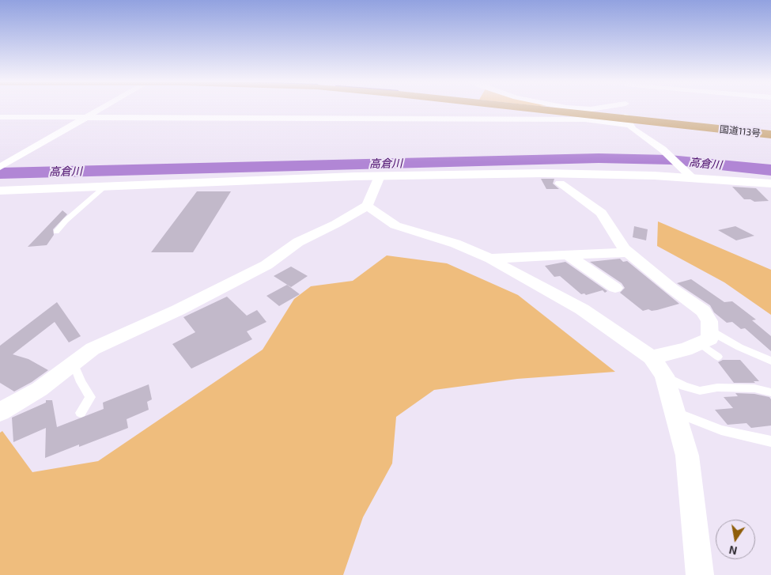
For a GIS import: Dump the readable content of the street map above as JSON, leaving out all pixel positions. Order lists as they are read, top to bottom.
{
  "streets": {
    "highway": ["国道113号"]
  },
  "water": ["高倉川"],
  "north": "bottom"
}
